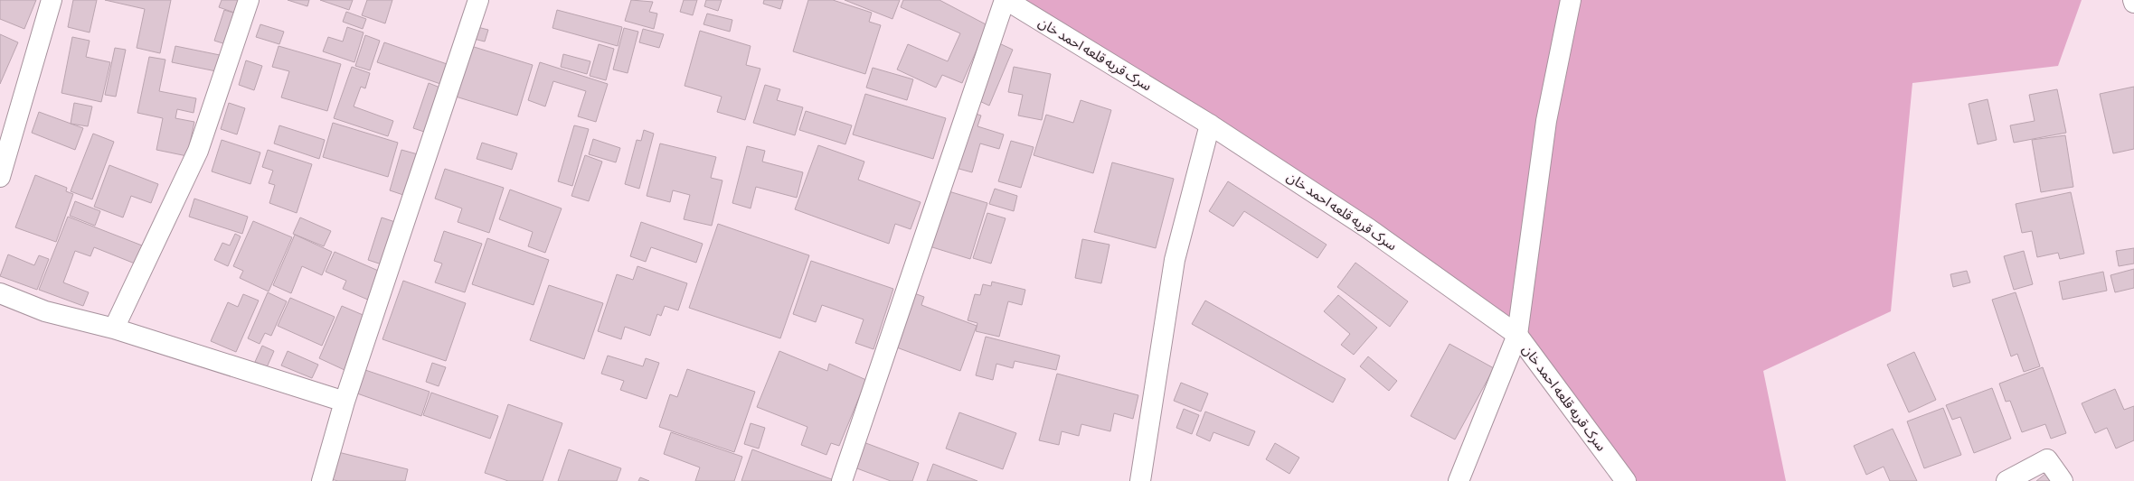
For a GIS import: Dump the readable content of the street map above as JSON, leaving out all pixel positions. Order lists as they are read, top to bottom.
{
  "streets": {
    "street": ["سرک قریه قلعه احمد خان"]
  }
}
